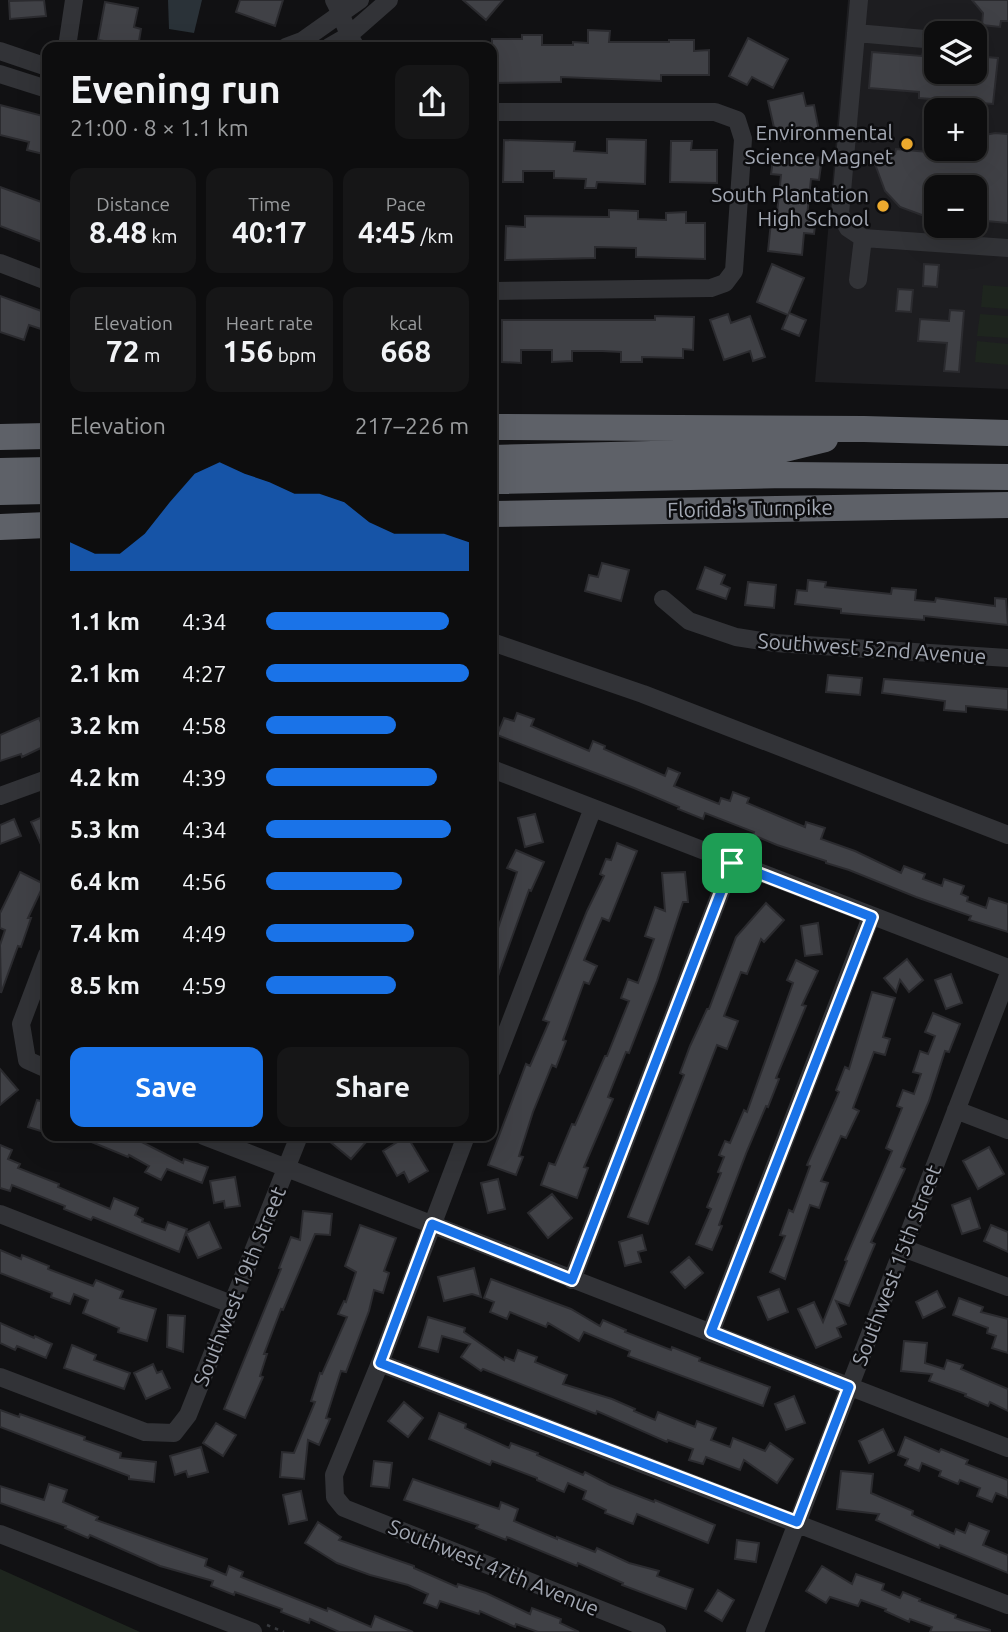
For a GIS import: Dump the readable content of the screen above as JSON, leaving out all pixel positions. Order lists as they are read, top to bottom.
{
  "streets": {
    "highway": ["Florida's Turnpike"],
    "street": [
      "Southwest 52nd Avenue",
      "Southwest 15th Street",
      "Southwest 19th Street",
      "Southwest 47th Avenue"
    ]
  },
  "places": ["Environmental Science Magnet", "South Plantation High School"],
  "page": {
    "map_buttons": ["+", "−"],
    "heading": ["Evening run", "21:00 · 8 × 1.1 km"],
    "stats": [
      ["Distance", "8.48 km"],
      ["Time", "40:17"],
      ["Pace", "4:45 /km"],
      ["Elevation", "72 m"],
      ["Heart rate", "156 bpm"],
      ["kcal", "668"]
    ],
    "chart": ["Elevation", "217–226 m"],
    "list": [
      {
        "name": "1.1 km",
        "note": "4:34"
      },
      {
        "name": "2.1 km",
        "note": "4:27"
      },
      {
        "name": "3.2 km",
        "note": "4:58"
      },
      {
        "name": "4.2 km",
        "note": "4:39"
      },
      {
        "name": "5.3 km",
        "note": "4:34"
      },
      {
        "name": "6.4 km",
        "note": "4:56"
      },
      {
        "name": "7.4 km",
        "note": "4:49"
      },
      {
        "name": "8.5 km",
        "note": "4:59"
      }
    ],
    "buttons": ["Save", "Share"]
  }
}
